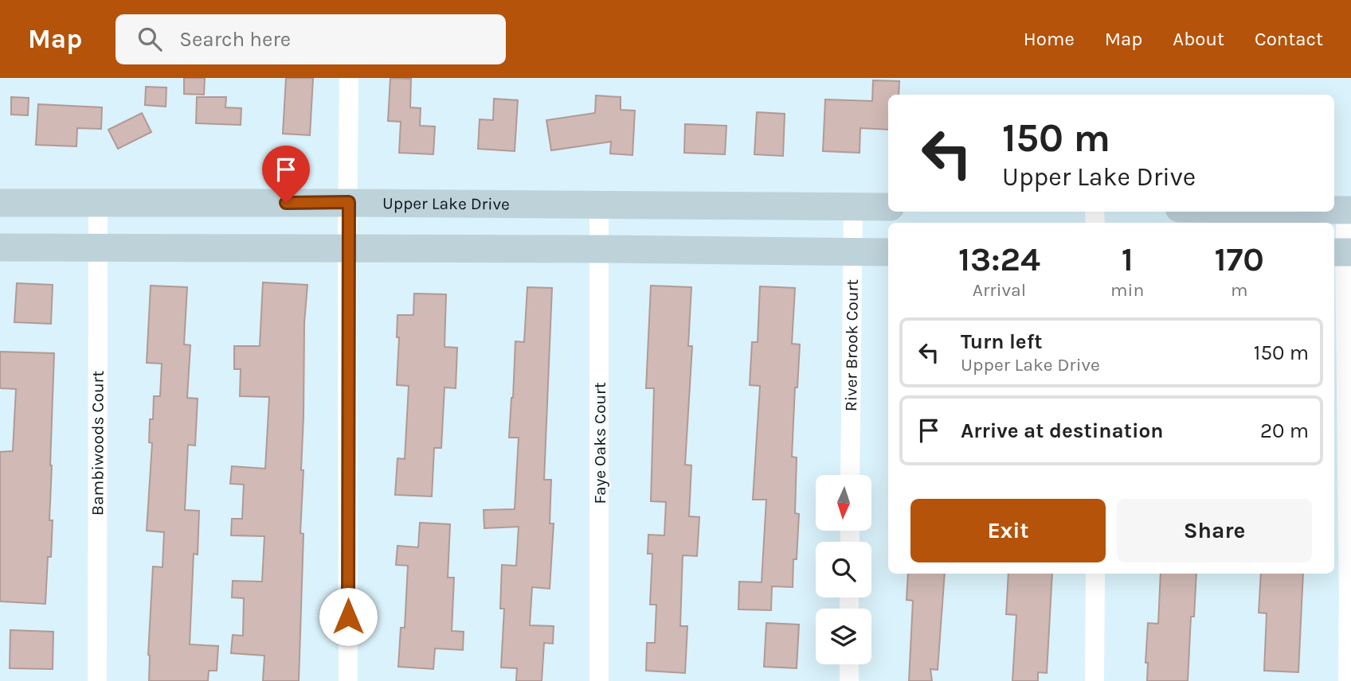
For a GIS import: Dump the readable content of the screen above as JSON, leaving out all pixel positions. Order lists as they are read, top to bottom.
{
  "streets": {
    "street": [
      "Upper Lake Drive",
      "River Brook Court",
      "Bambiwoods Court",
      "Faye Oaks Court"
    ]
  },
  "crossings": [
    ["Upper Lake Drive", "River Brook Court"],
    ["Upper Lake Drive", "Bambiwoods Court"],
    ["Upper Lake Drive", "Faye Oaks Court"]
  ],
  "north": "bottom",
  "page": {
    "header": "Map",
    "search": "Search here",
    "nav": [
      "Home",
      "Map",
      "About",
      "Contact"
    ],
    "turn": ["150 m", "Upper Lake Drive"],
    "eta": [
      "13:24",
      "Arrival",
      "1",
      "min",
      "170",
      "m"
    ],
    "list": [
      {
        "name": "Turn left",
        "note": "Upper Lake Drive",
        "value": "150 m"
      },
      {
        "name": "Arrive at destination",
        "value": "20 m"
      }
    ],
    "buttons": ["Exit", "Share"]
  }
}
